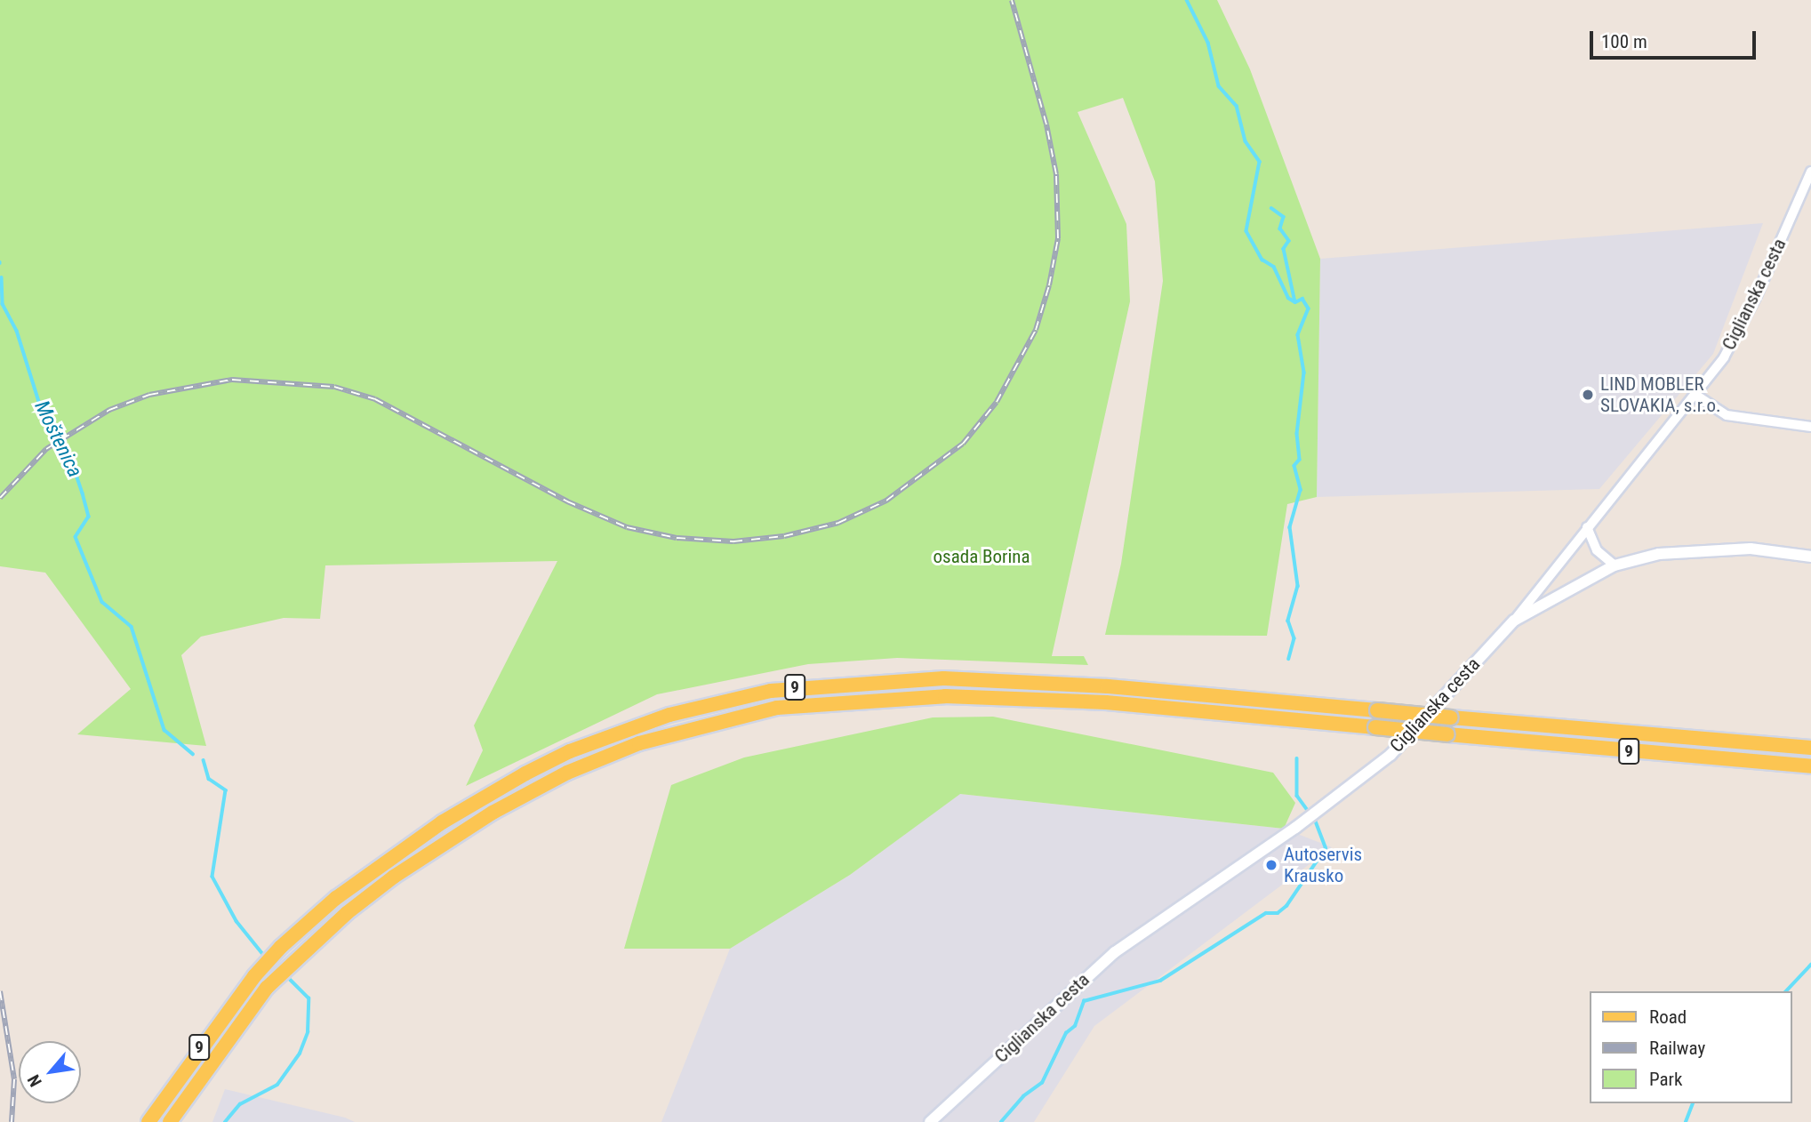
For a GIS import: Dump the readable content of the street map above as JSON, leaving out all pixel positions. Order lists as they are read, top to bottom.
{
  "streets": {
    "main road": ["9"],
    "street": ["Ciglianska cesta"]
  },
  "water": ["Moštenica"],
  "parks": ["osada Borina"],
  "places": ["LIND MOBLER SLOVAKIA, s.r.o.", "Autoservis Krausko"],
  "legend": ["Road", "Railway", "Park"],
  "scale_bar": "100 m",
  "north": "bottom left"
}
